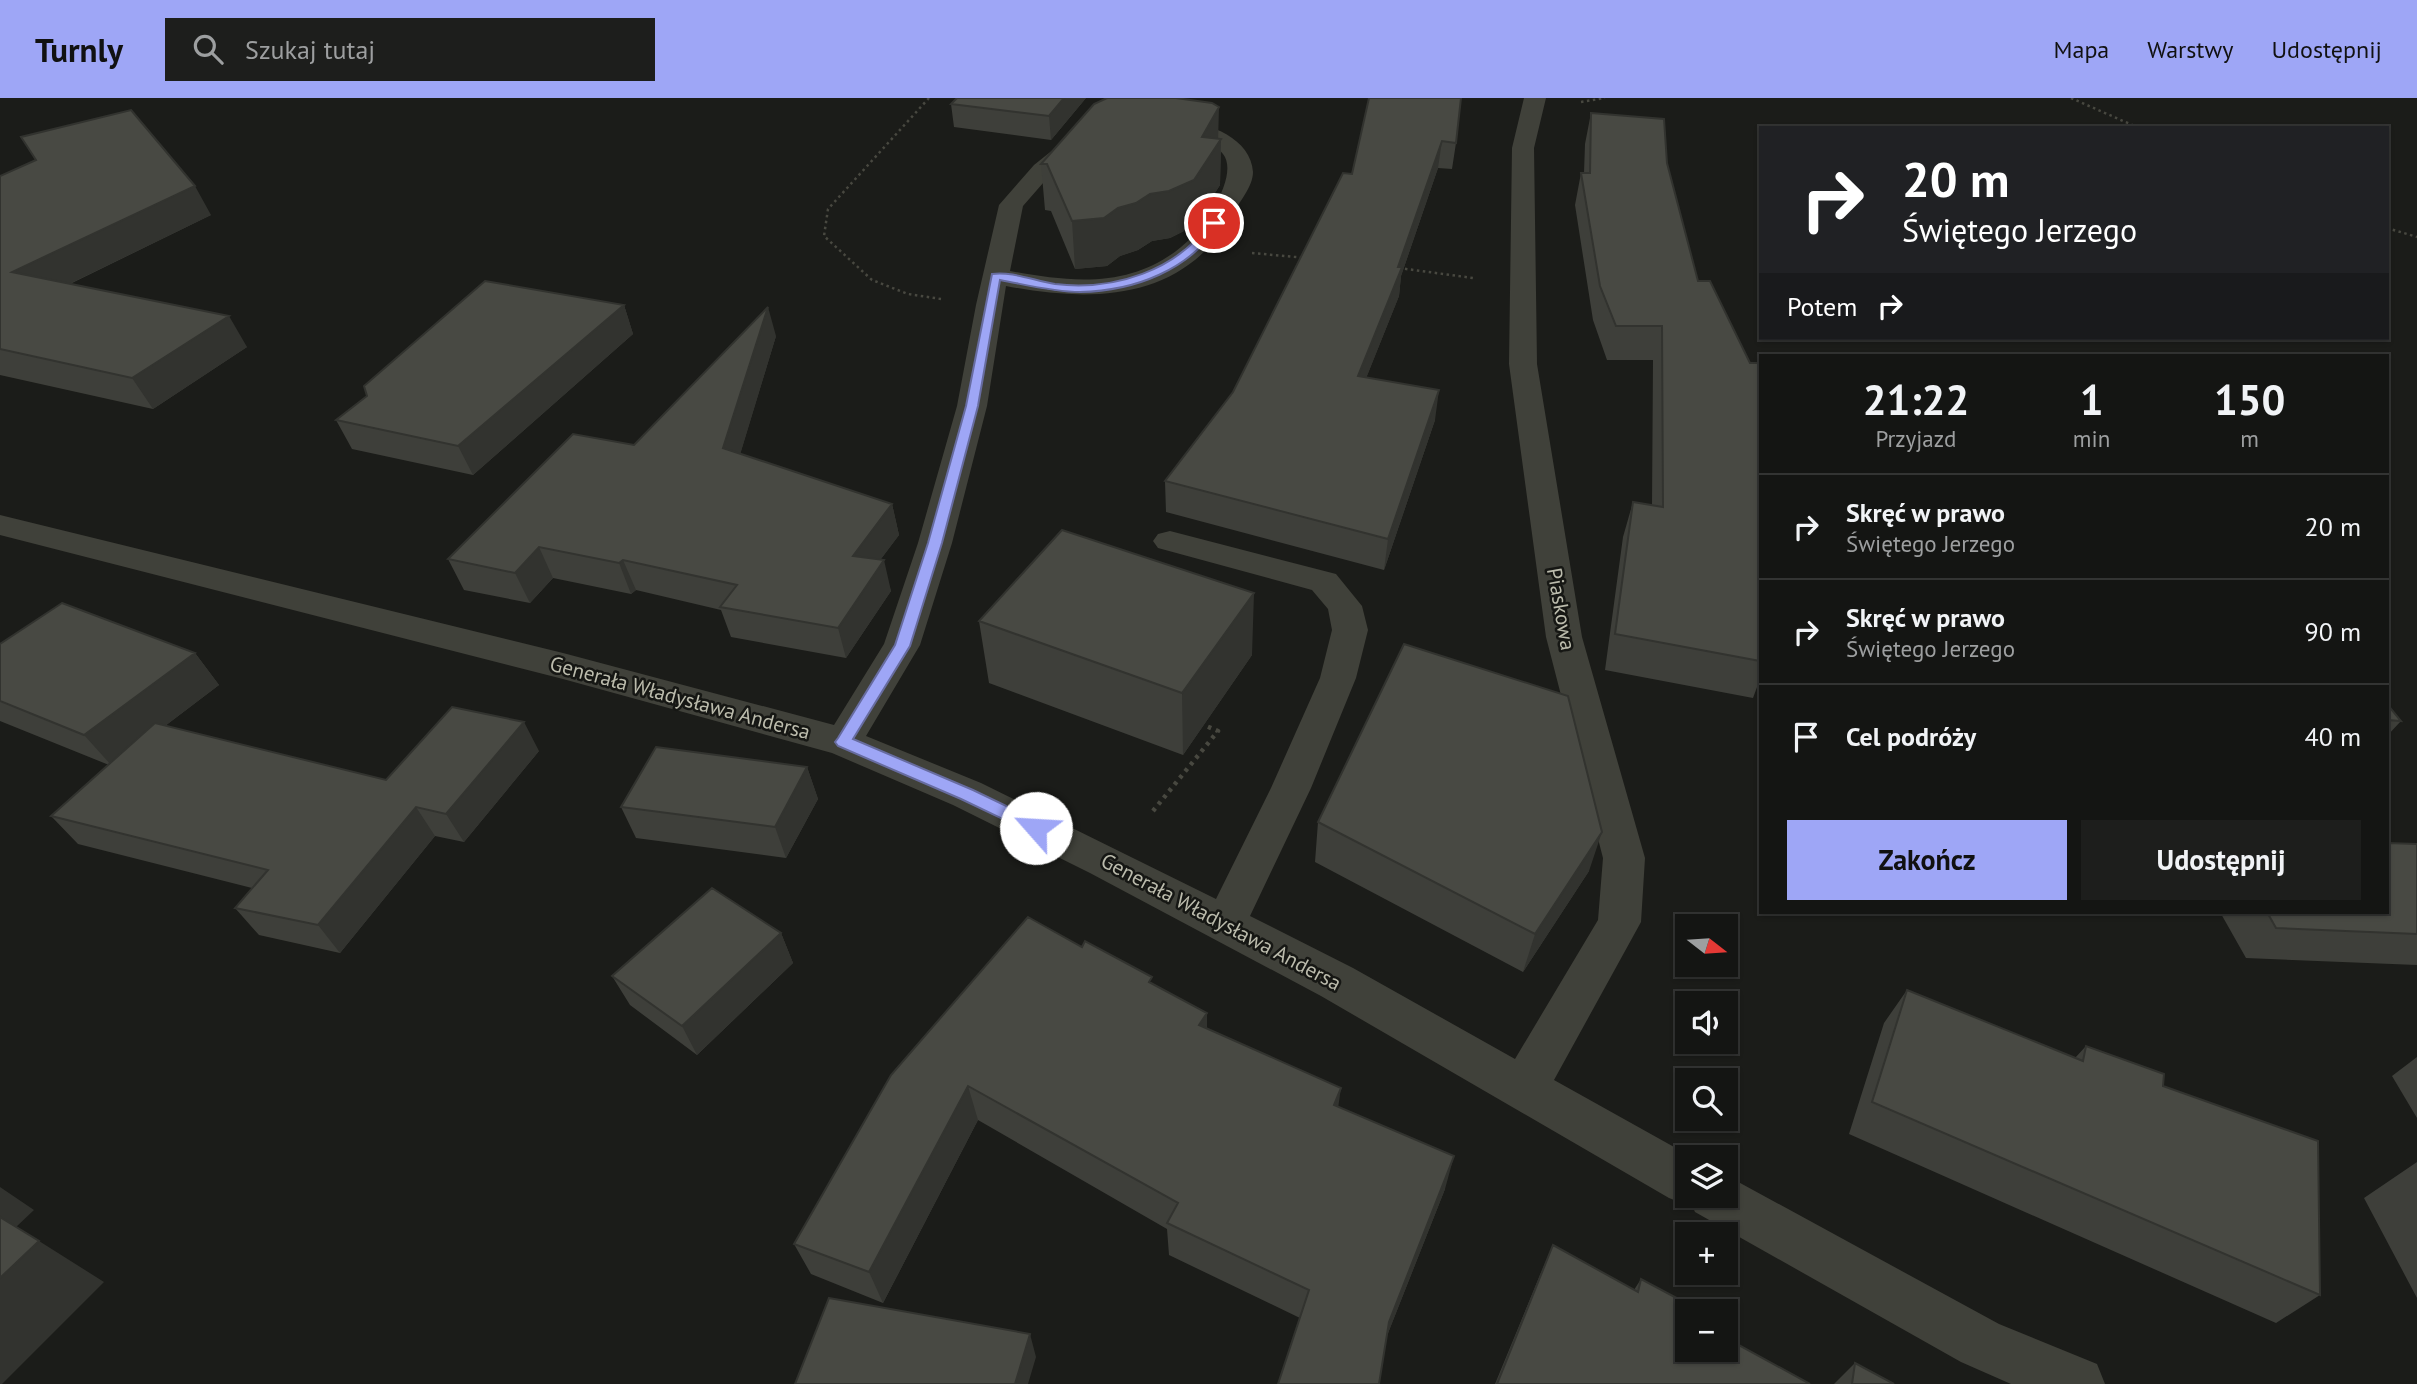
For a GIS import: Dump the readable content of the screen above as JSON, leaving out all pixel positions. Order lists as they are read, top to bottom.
{
  "streets": {
    "street": ["Piaskowa", "Generała Władysława Andersa"]
  },
  "crossings": [
    ["Piaskowa", "Generała Władysława Andersa"]
  ],
  "north": "right",
  "page": {
    "header": "Turnly",
    "search": "Szukaj tutaj",
    "nav": ["Mapa", "Warstwy", "Udostępnij"],
    "turn": ["20 m", "Świętego Jerzego"],
    "then": "Potem",
    "eta": [
      "21:22",
      "Przyjazd",
      "1",
      "min",
      "150",
      "m"
    ],
    "list": [
      {
        "name": "Skręć w prawo",
        "note": "Świętego Jerzego",
        "value": "20 m"
      },
      {
        "name": "Skręć w prawo",
        "note": "Świętego Jerzego",
        "value": "90 m"
      },
      {
        "name": "Cel podróży",
        "value": "40 m"
      }
    ],
    "buttons": ["Zakończ", "Udostępnij"],
    "map_buttons": ["+", "−"]
  }
}
